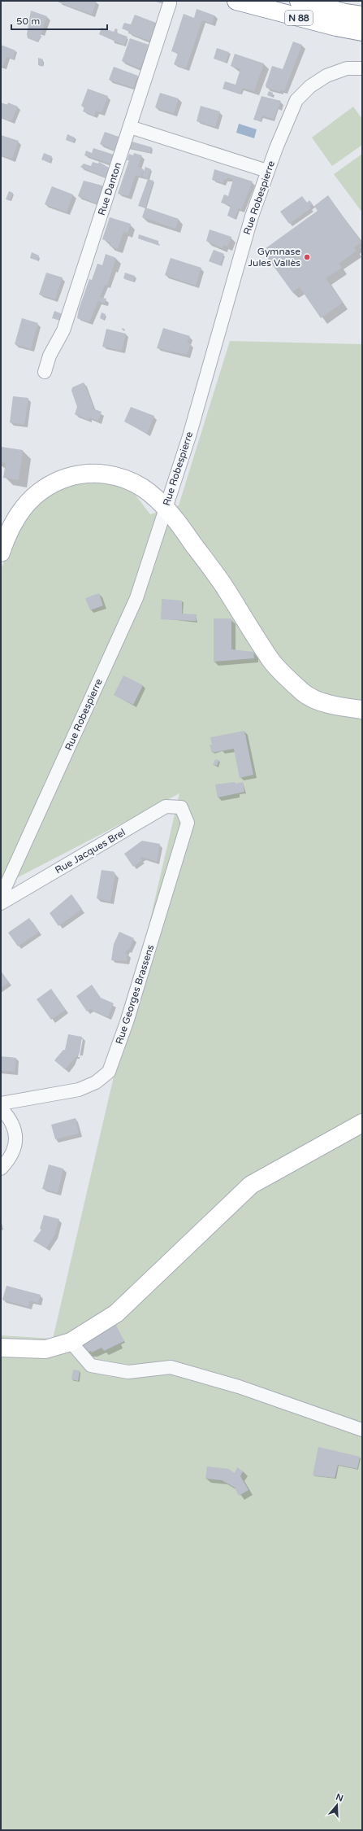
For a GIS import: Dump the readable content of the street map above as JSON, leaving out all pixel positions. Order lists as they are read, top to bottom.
{
  "streets": {
    "main road": ["N 88"],
    "street": [
      "Rue Danton",
      "Rue Robespierre",
      "Rue Jacques Brel",
      "Rue Georges Brassens"
    ]
  },
  "crossings": [
    ["Rue Jacques Brel", "Rue Georges Brassens"]
  ],
  "places": ["Gymnase Jules Vallès"],
  "scale_bar": "50 m",
  "north": "top"
}
